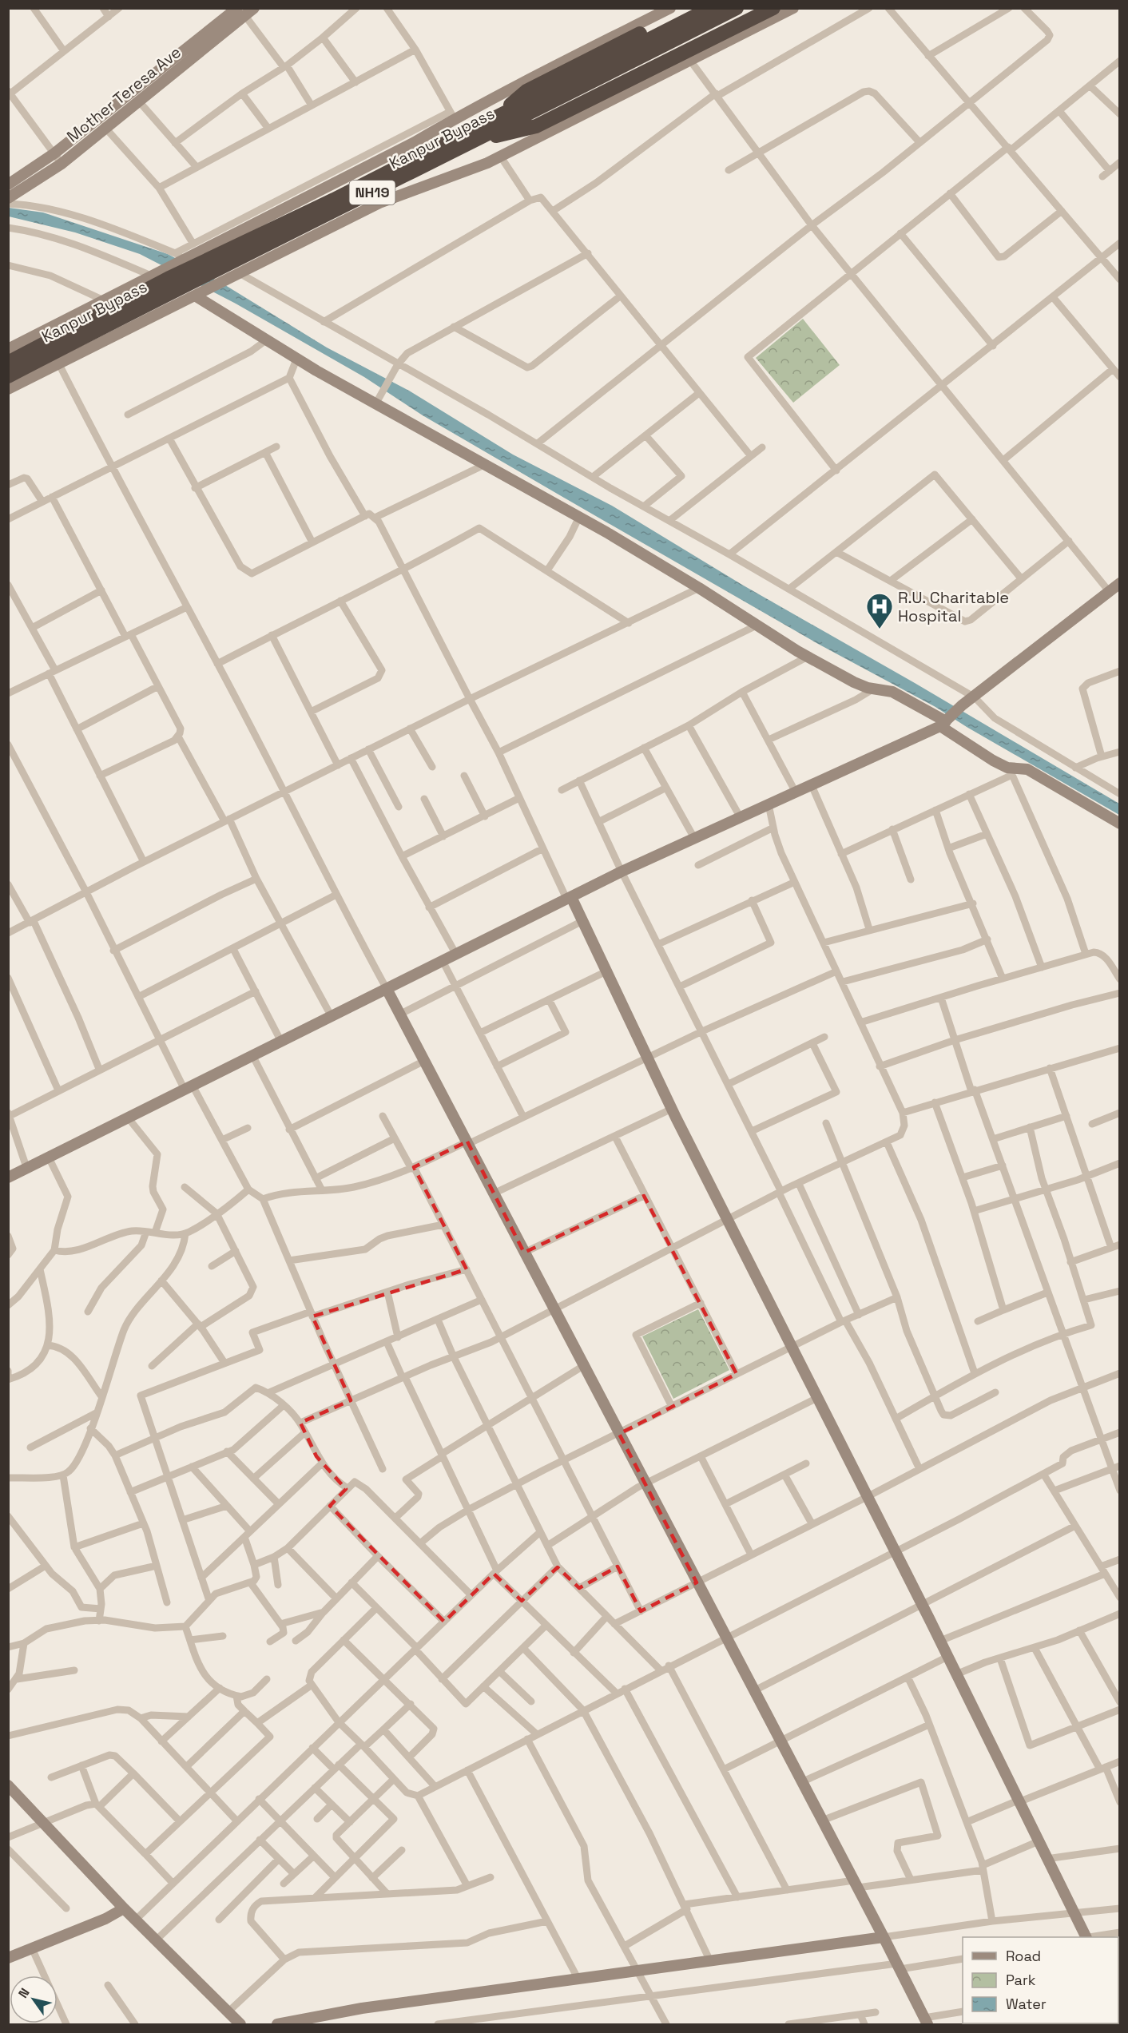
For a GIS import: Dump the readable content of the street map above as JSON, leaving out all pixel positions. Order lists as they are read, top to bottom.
{
  "streets": {
    "highway": ["Kanpur Bypass", "NH19"],
    "street": ["Mother Teresa Ave"]
  },
  "places": {
    "hospital": ["R.U. Charitable Hospital"]
  },
  "legend": ["Road", "Park", "Water"],
  "north": "top left"
}
